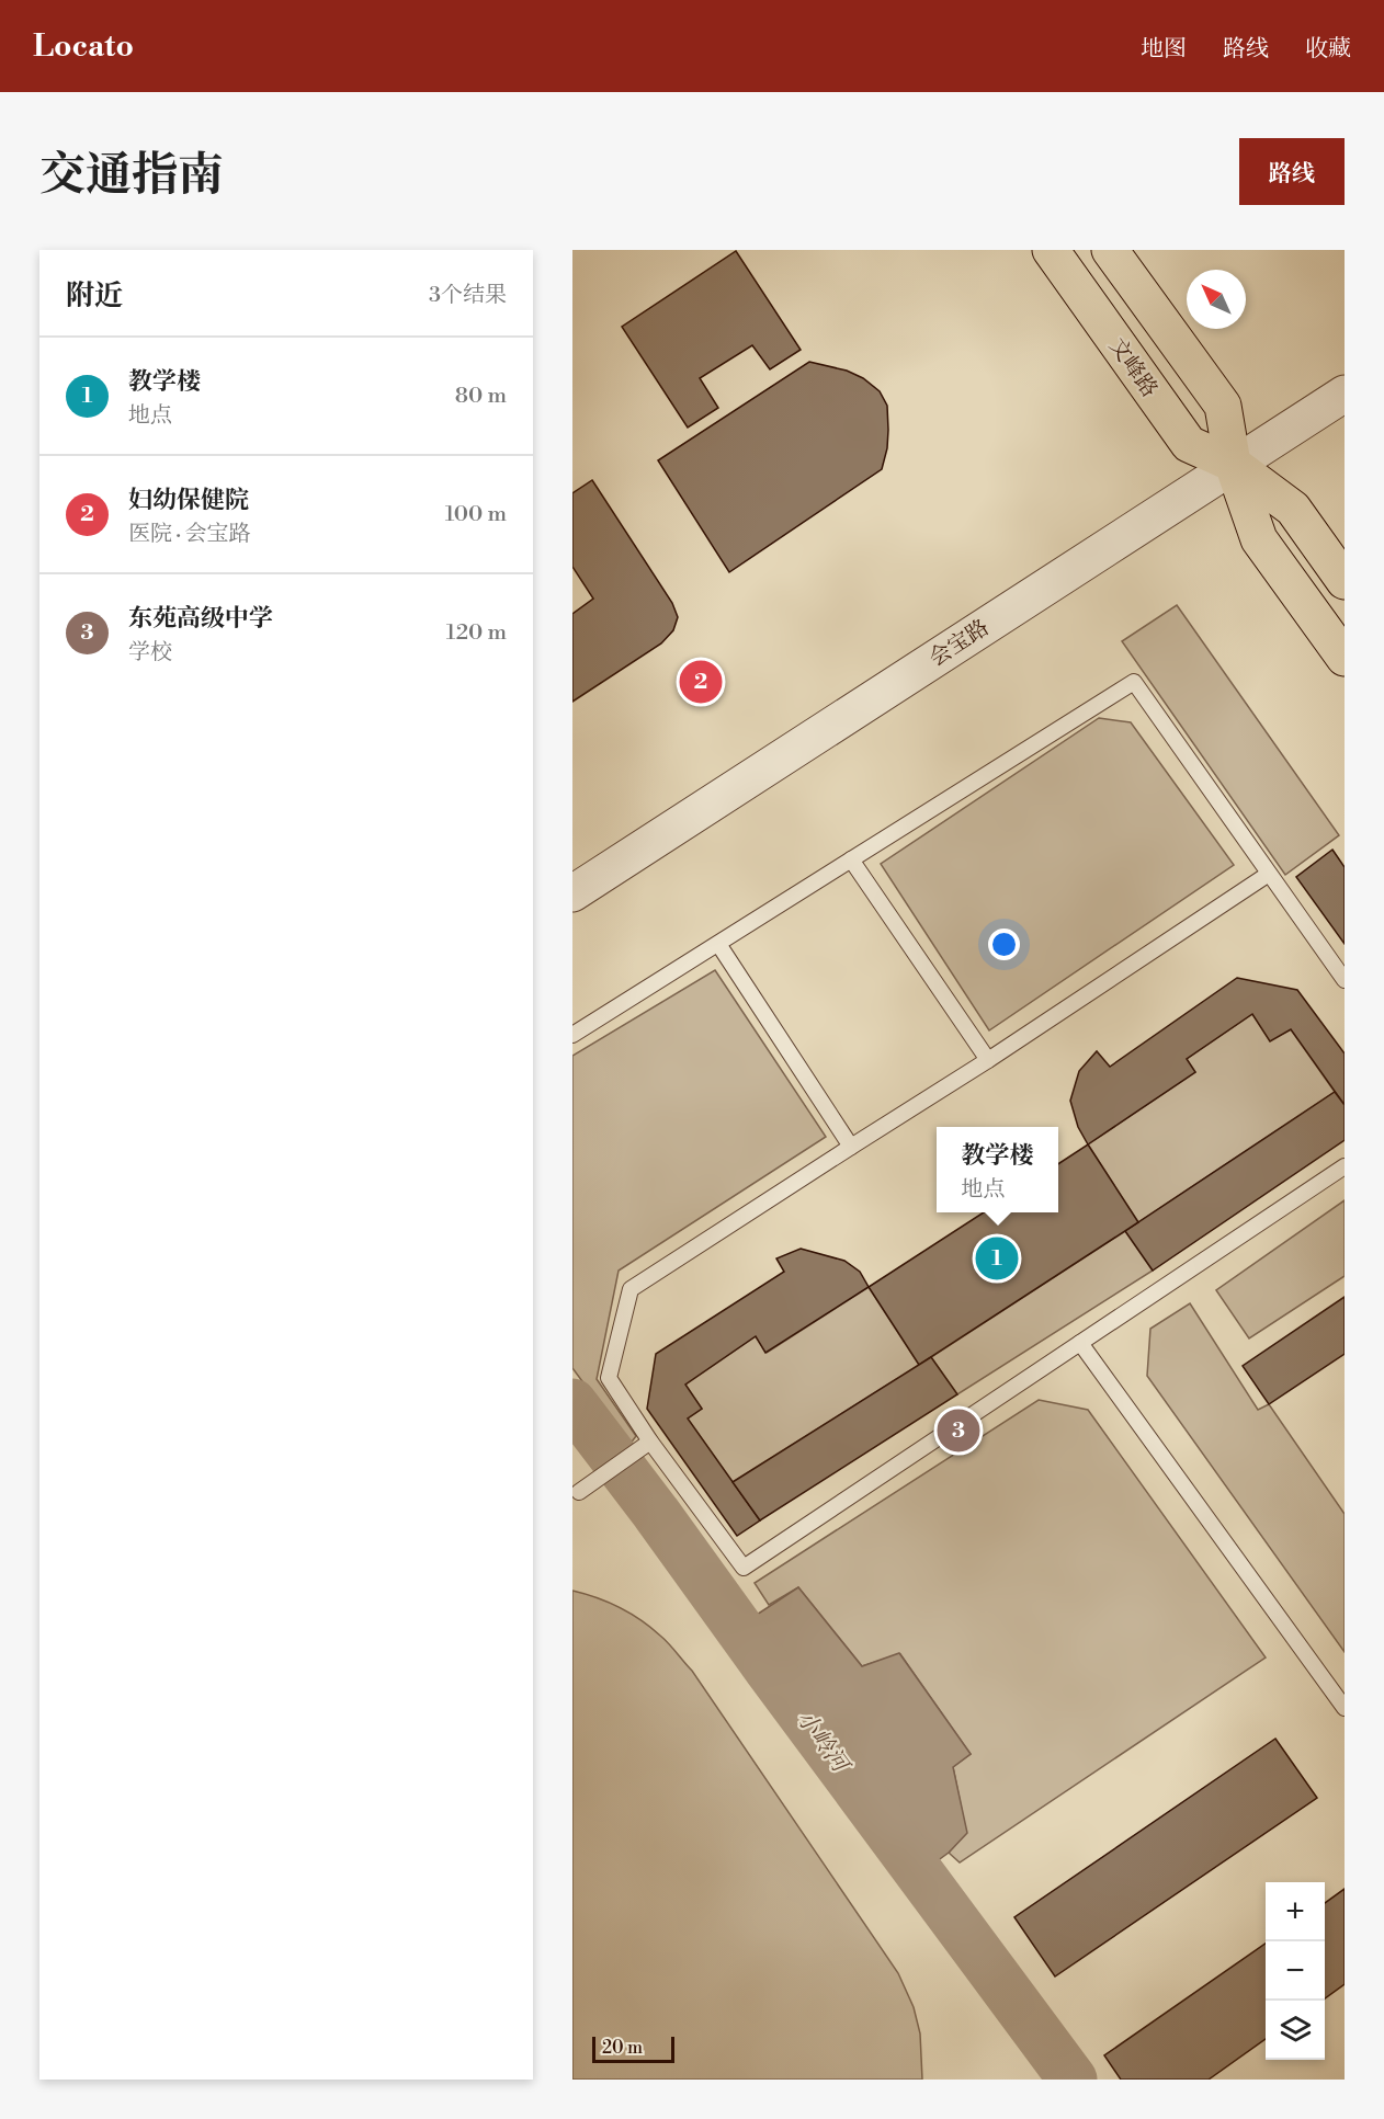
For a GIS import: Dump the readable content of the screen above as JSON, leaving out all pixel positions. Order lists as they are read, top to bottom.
{
  "streets": {
    "main road": ["文峰路"],
    "street": ["会宝路"]
  },
  "crossings": [
    ["文峰路", "会宝路"]
  ],
  "water": ["小岭河"],
  "scale_bar": "20 m",
  "north": "top left",
  "page": {
    "header": "Locato",
    "nav": ["地图", "路线", "收藏"],
    "title": "交通指南",
    "buttons": "路线",
    "heading": ["附近", "3个结果"],
    "list": [
      {
        "mark": "1",
        "name": "教学楼",
        "note": "地点",
        "value": "80 m"
      },
      {
        "mark": "2",
        "name": "妇幼保健院",
        "note": "医院 · 会宝路",
        "value": "100 m"
      },
      {
        "mark": "3",
        "name": "东苑高级中学",
        "note": "学校",
        "value": "120 m"
      }
    ],
    "pins": ["2", "1", "3"],
    "popup": ["教学楼", "地点"],
    "map_buttons": ["+", "−"],
    "scale": "20 m"
  }
}
